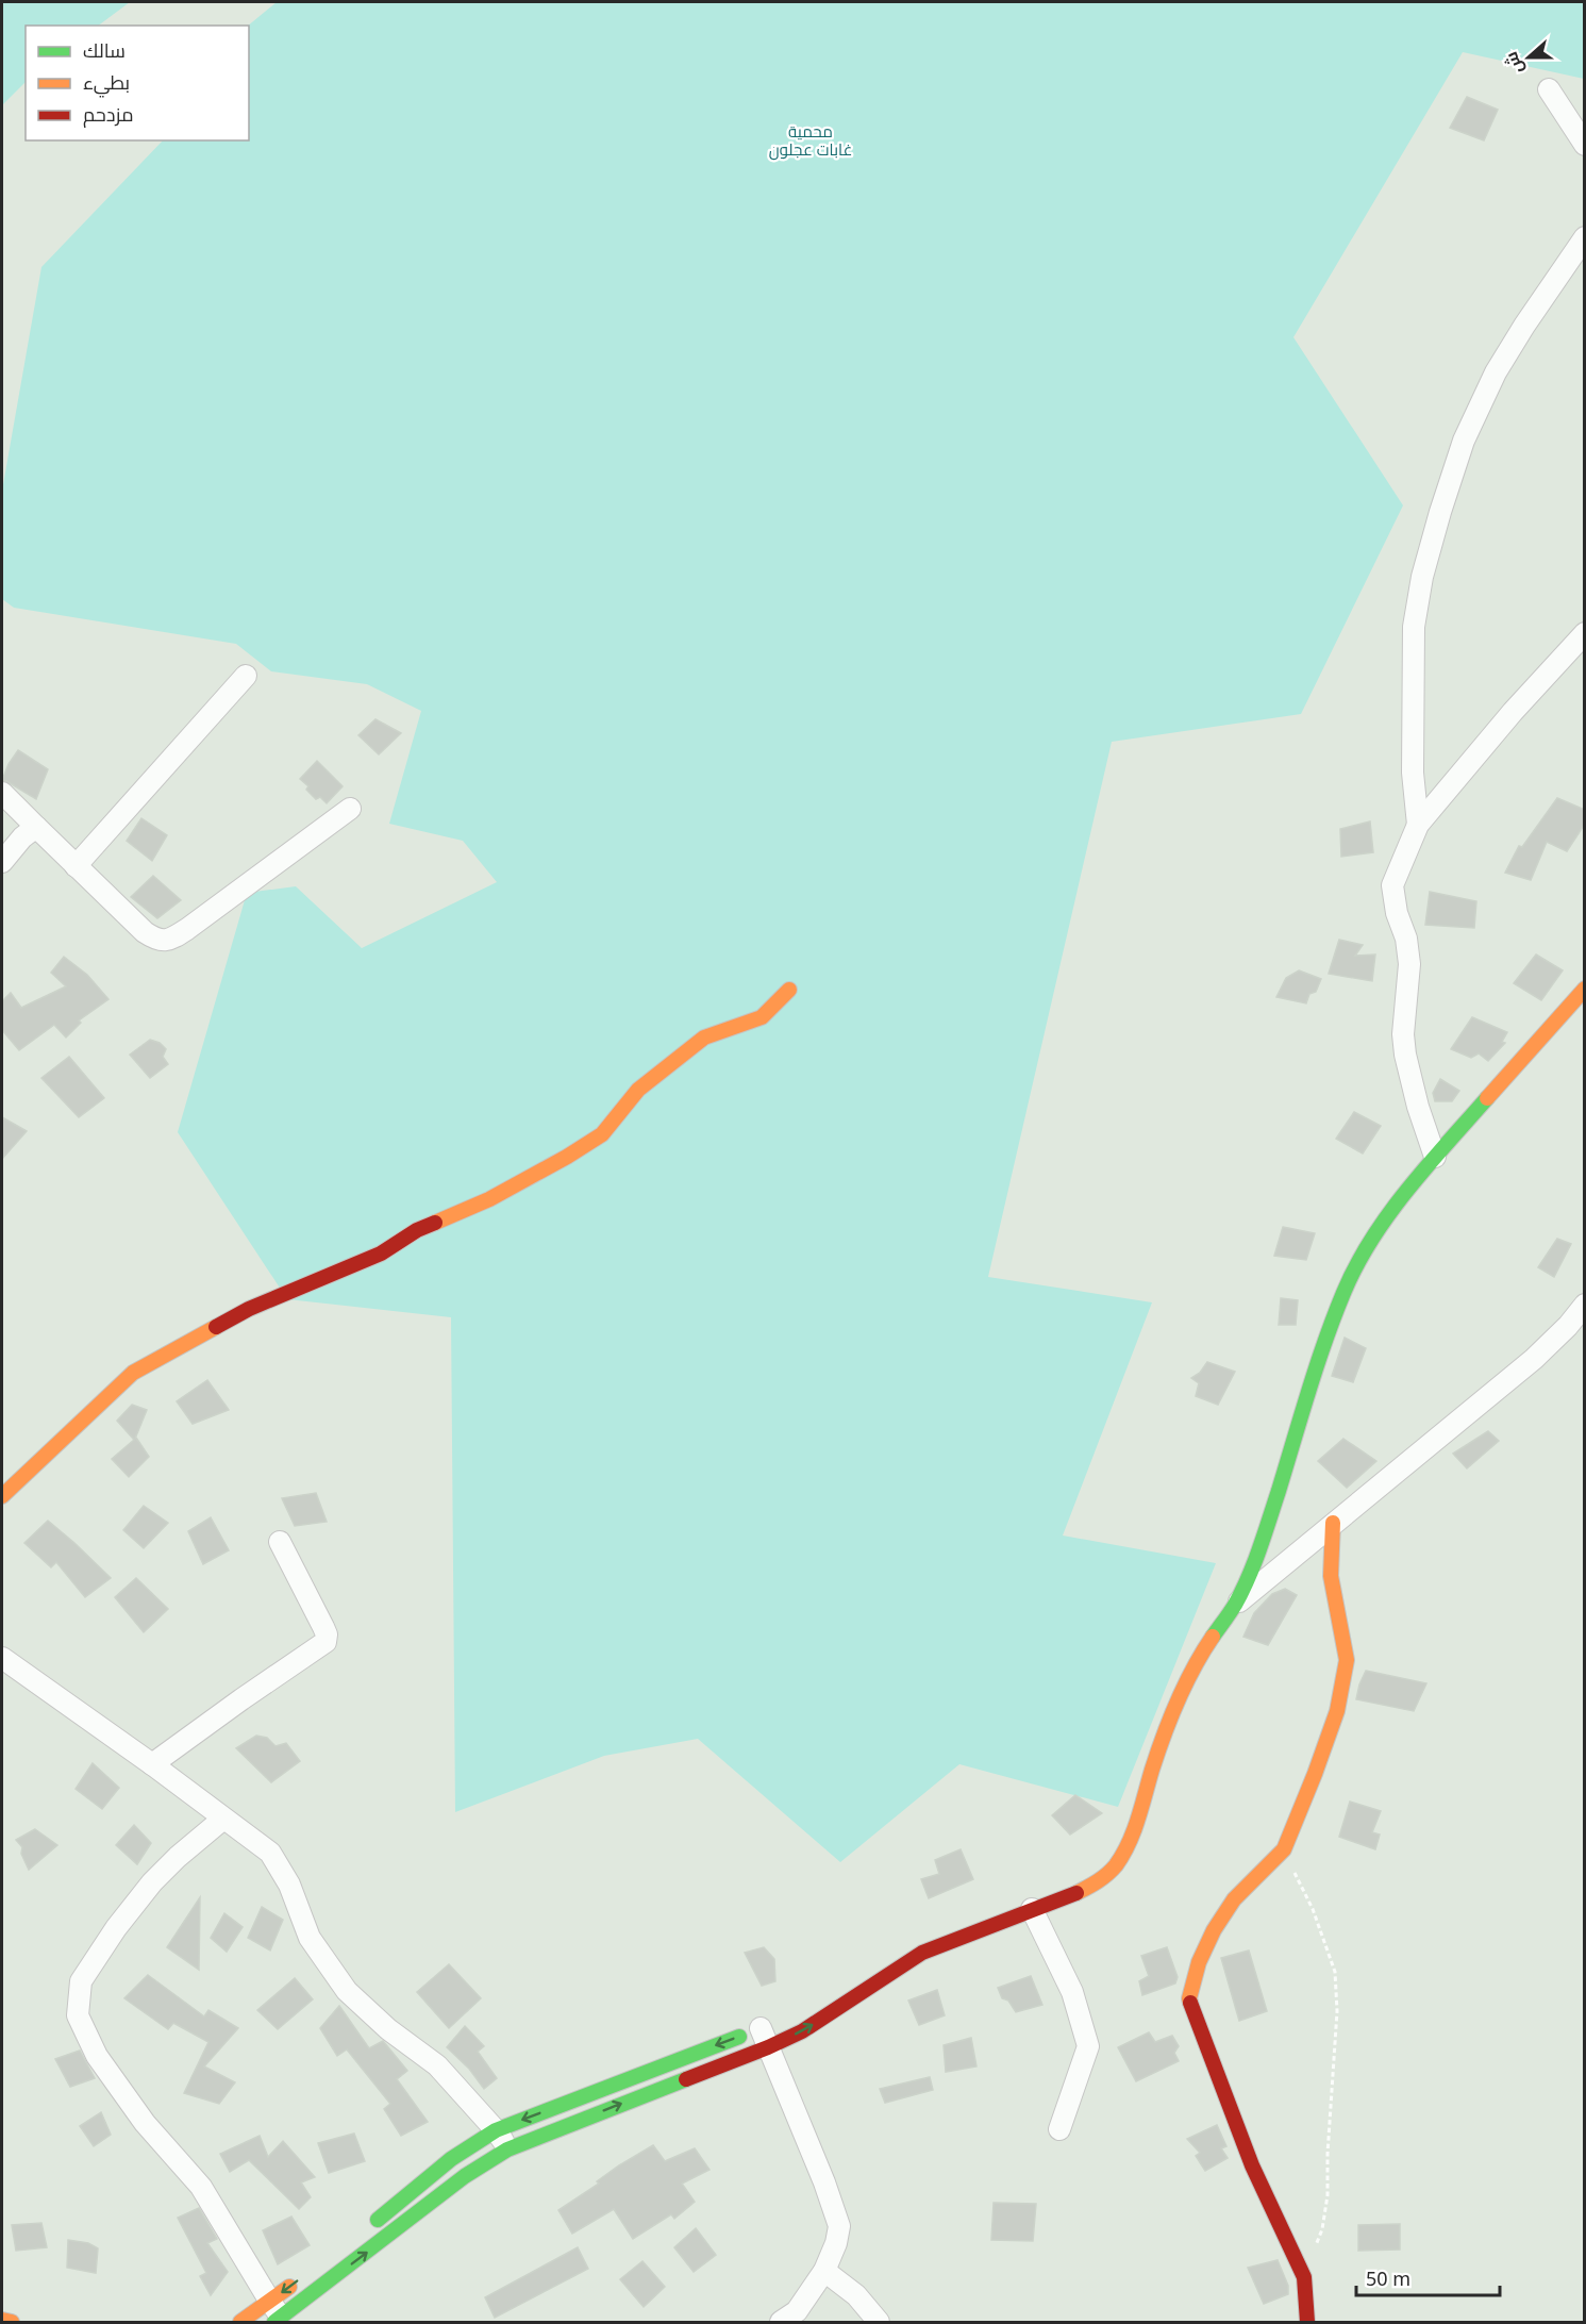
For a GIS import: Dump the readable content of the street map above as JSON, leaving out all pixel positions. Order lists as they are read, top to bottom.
{
  "parks": ["محمية غابات عجلون"],
  "legend": ["سالك", "بطيء", "مزدحم"],
  "scale_bar": "50 m",
  "north": "left"
}
